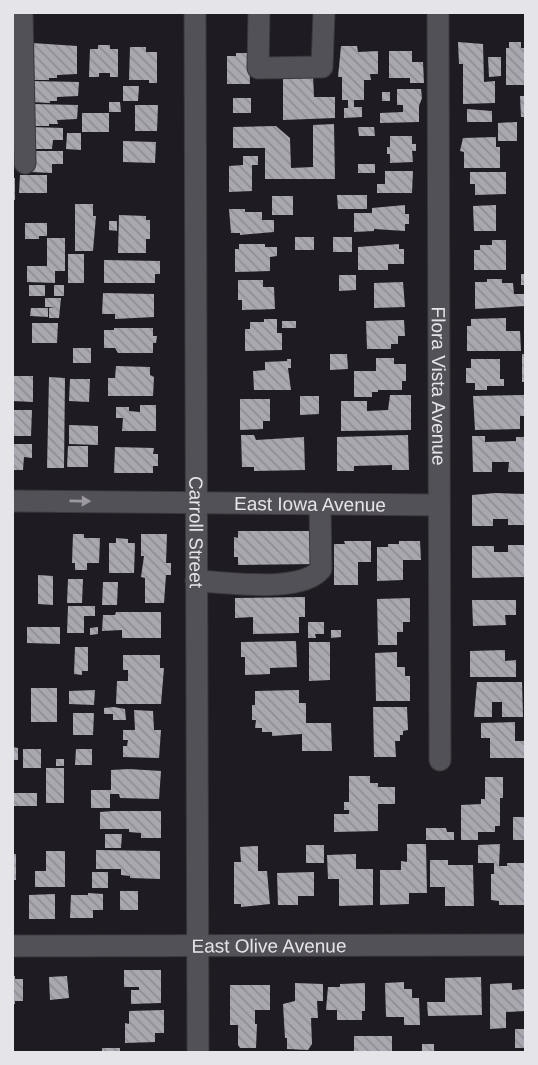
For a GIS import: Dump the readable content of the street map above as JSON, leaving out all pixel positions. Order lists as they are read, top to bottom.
{
  "streets": {
    "street": [
      "Flora Vista Avenue",
      "East Iowa Avenue",
      "Carroll Street",
      "East Olive Avenue"
    ]
  },
  "crossings": [
    ["Flora Vista Avenue", "East Iowa Avenue"],
    ["East Iowa Avenue", "Carroll Street"],
    ["Carroll Street", "East Olive Avenue"]
  ],
  "one_way": ["East Iowa Avenue"]
}
